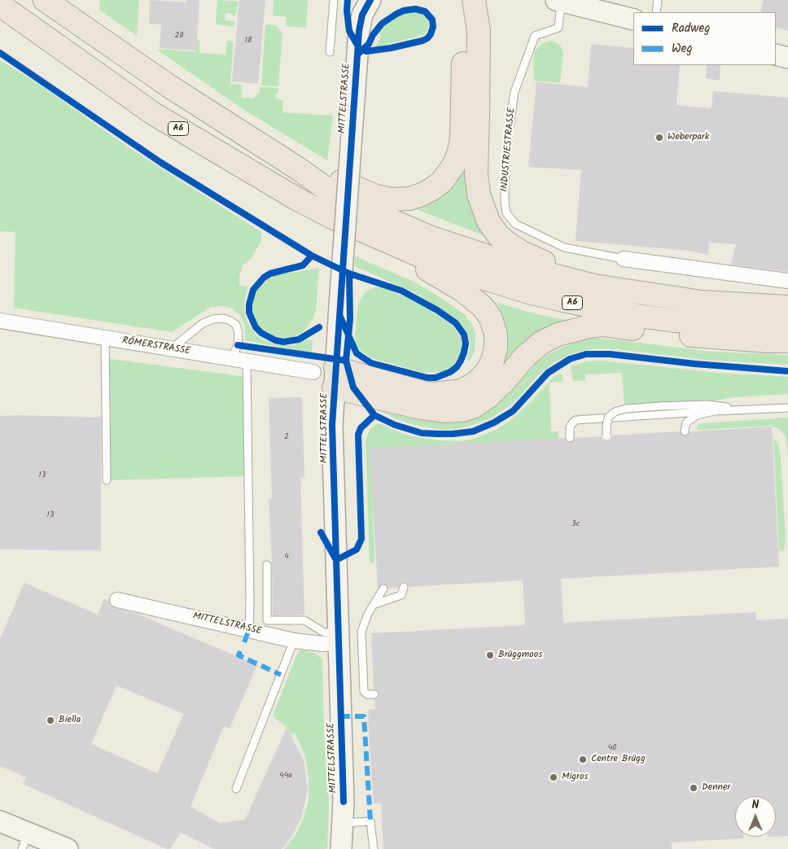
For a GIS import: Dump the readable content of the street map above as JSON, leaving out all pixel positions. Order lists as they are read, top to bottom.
{
  "streets": {
    "highway": ["A6"],
    "main road": ["MITTELSTRASSE", "INDUSTRIESTRASSE"],
    "street": ["RÖMERSTRASSE"]
  },
  "places": [
    "Weberpark",
    "Brüggmoos",
    "Biella",
    "Centre Brügg",
    "Migros",
    "Denner"
  ],
  "house_numbers": [
    "20",
    "18",
    "2",
    "13",
    "13",
    "3c",
    "4",
    "40",
    "44a"
  ],
  "legend": ["Radweg", "Weg"],
  "north": "top"
}
